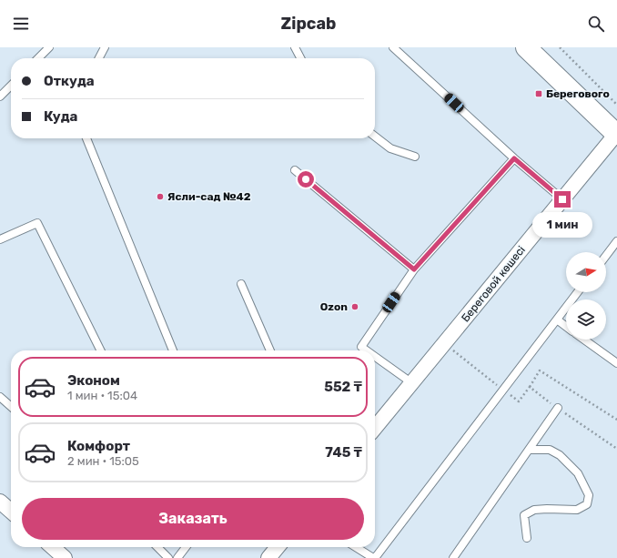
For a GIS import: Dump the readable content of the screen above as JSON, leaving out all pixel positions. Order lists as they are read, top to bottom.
{
  "streets": {
    "street": ["Береговой көшесі"]
  },
  "places": {
    "transit": ["Берегового"],
    "other": ["Ясли-сад №42", "Ozon"]
  },
  "north": "right",
  "page": {
    "header": "Zipcab",
    "banner": ["Откуда", "Куда"],
    "bubble": "1 мин",
    "list": [
      {
        "name": "Эконом",
        "note": "1 мин · 15:04",
        "value": "552 ₸"
      },
      {
        "name": "Комфорт",
        "note": "2 мин · 15:05",
        "value": "745 ₸"
      }
    ],
    "buttons": "Заказать"
  }
}
